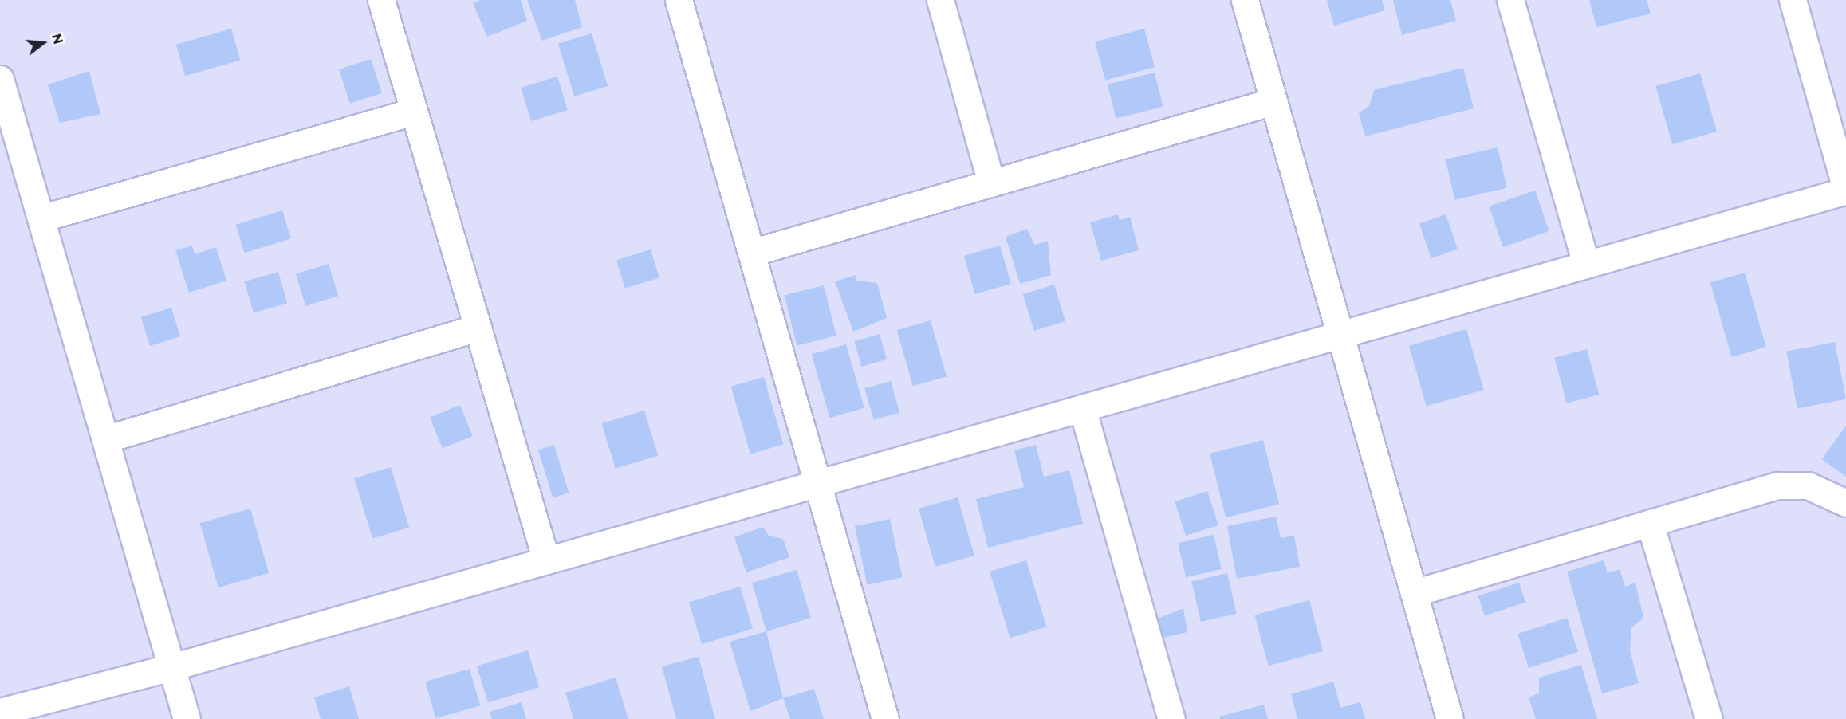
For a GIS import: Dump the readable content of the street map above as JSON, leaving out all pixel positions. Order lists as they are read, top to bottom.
{
  "north": "right"
}
